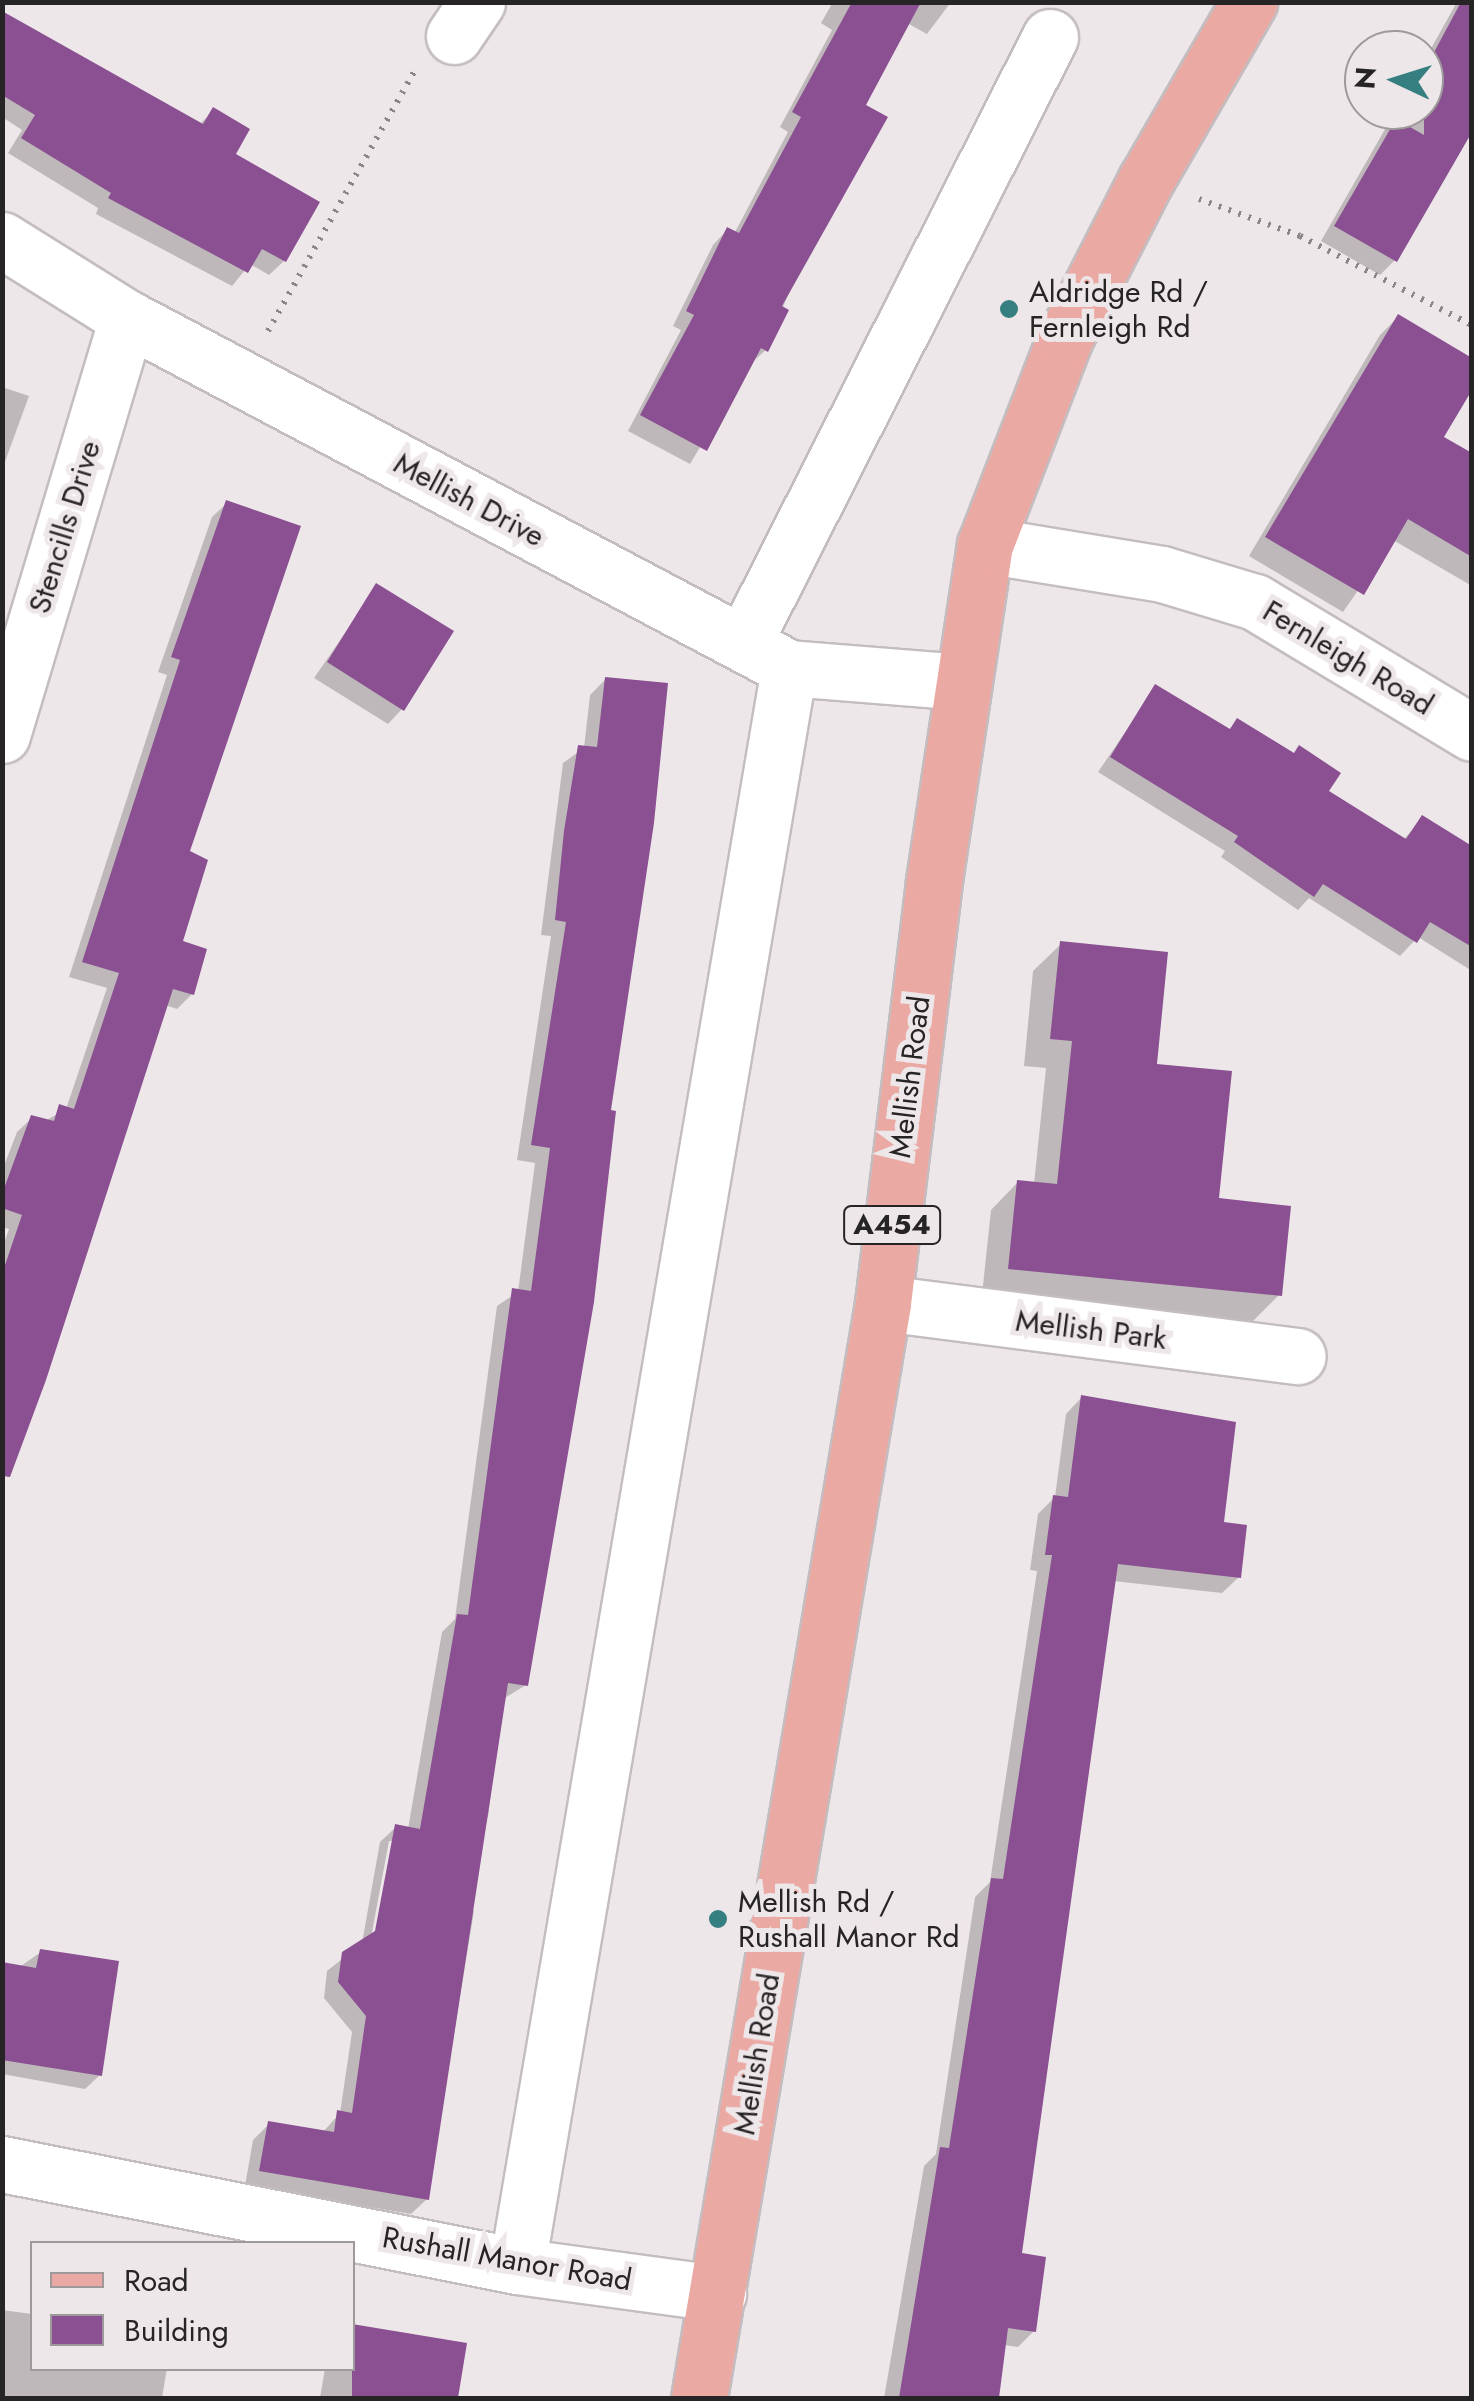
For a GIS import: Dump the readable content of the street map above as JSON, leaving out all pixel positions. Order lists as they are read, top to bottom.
{
  "streets": {
    "main road": ["Mellish Road", "A454"],
    "street": [
      "Mellish Drive",
      "Stencills Drive",
      "Fernleigh Road",
      "Mellish Park",
      "Rushall Manor Road"
    ]
  },
  "crossings": [
    ["Mellish Drive", "Stencills Drive"],
    ["Mellish Drive", "Mellish Road"],
    ["Fernleigh Road", "Mellish Road"],
    ["Mellish Road", "Mellish Park"],
    ["Mellish Road", "Rushall Manor Road"]
  ],
  "places": ["Aldridge Rd / Fernleigh Rd", "Mellish Rd / Rushall Manor Rd"],
  "legend": ["Road", "Building"],
  "north": "left"
}
